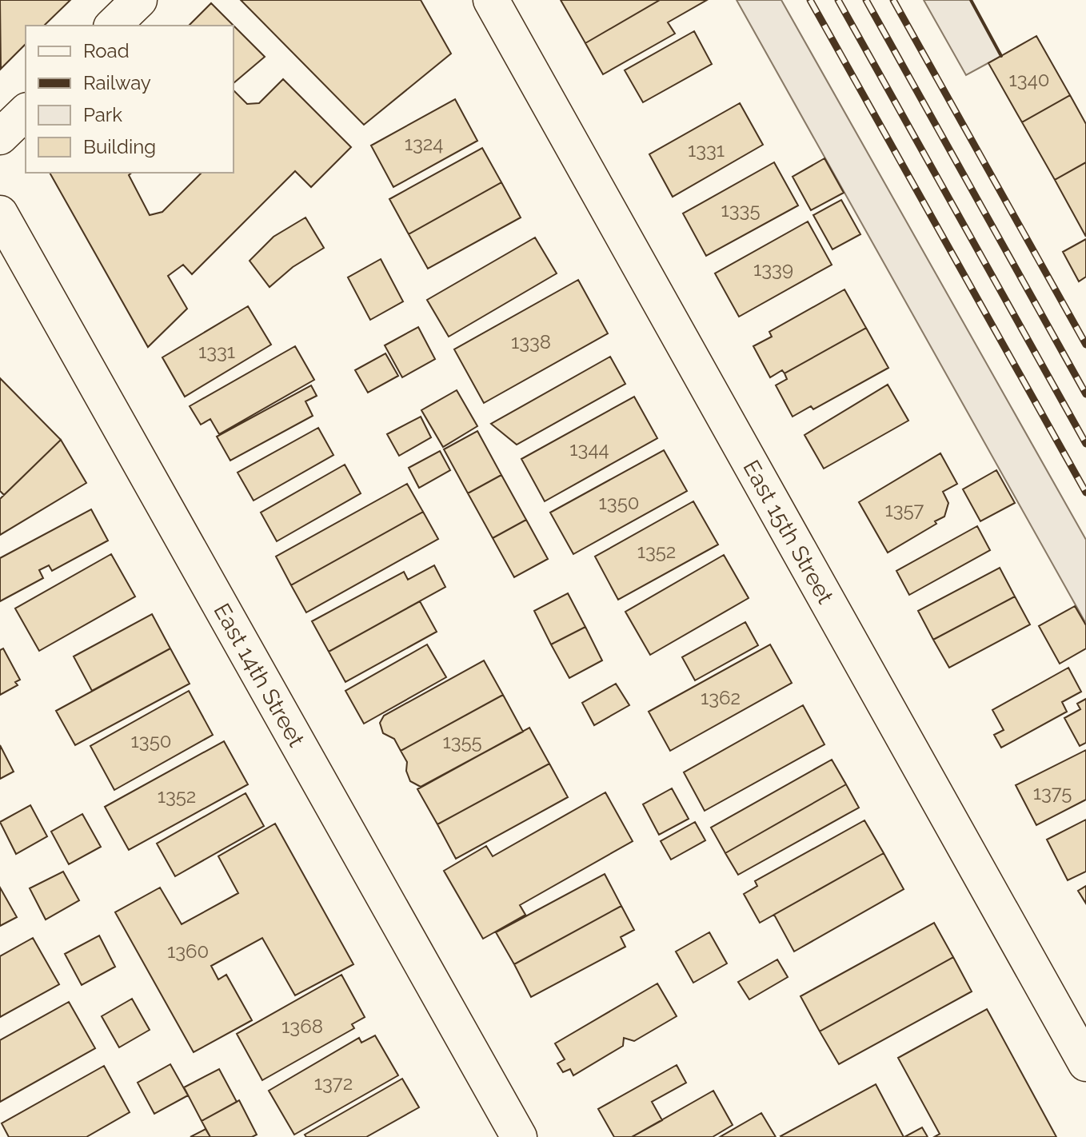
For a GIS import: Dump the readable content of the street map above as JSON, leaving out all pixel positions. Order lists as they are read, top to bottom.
{
  "streets": {
    "street": ["East 15th Street", "East 14th Street"]
  },
  "house_numbers": [
    "1340",
    "1324",
    "1331",
    "1335",
    "1339",
    "1338",
    "1331",
    "1344",
    "1350",
    "1357",
    "1352",
    "1362",
    "1350",
    "1355",
    "1375",
    "1352",
    "1360",
    "1368",
    "1372"
  ],
  "legend": [
    "Road",
    "Railway",
    "Park",
    "Building"
  ]
}
